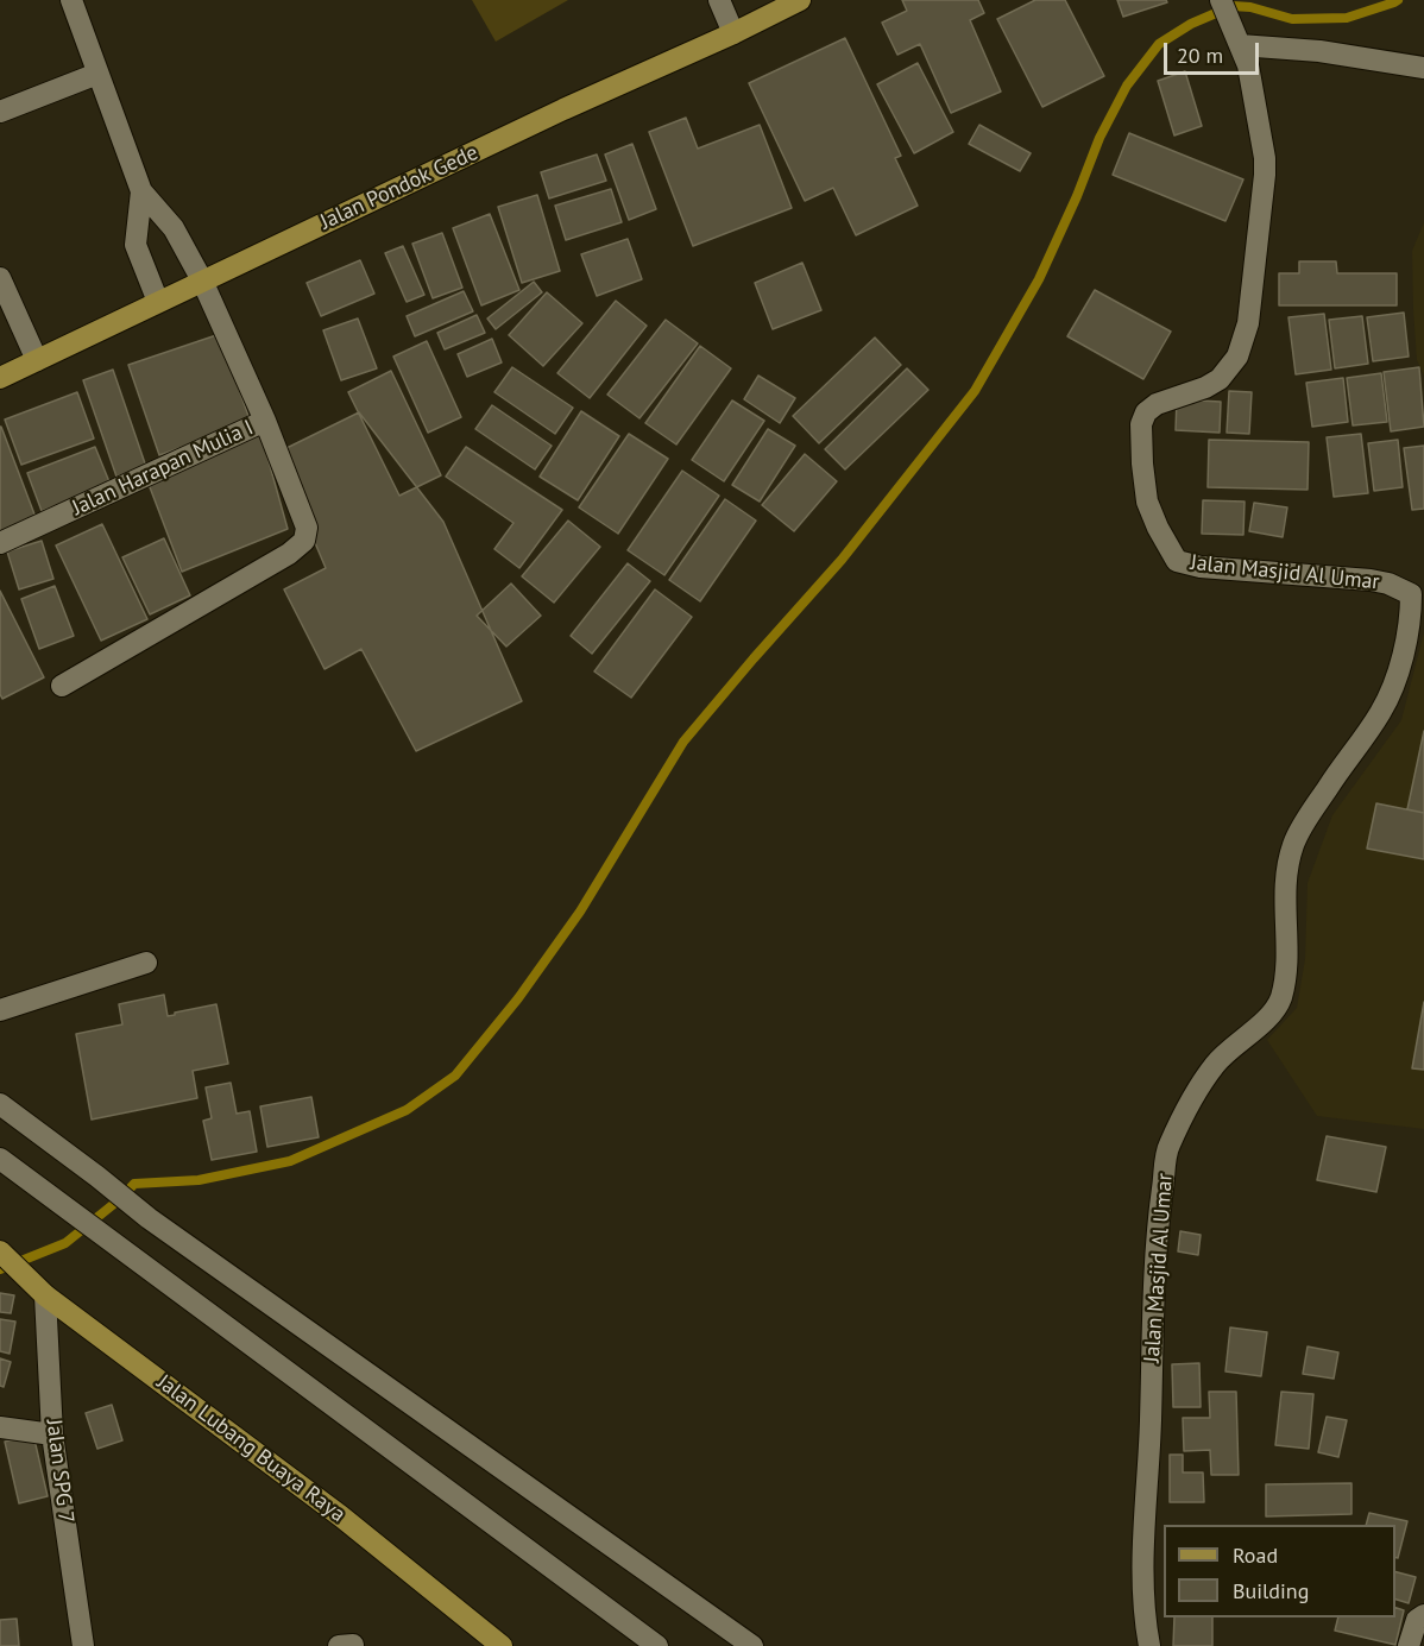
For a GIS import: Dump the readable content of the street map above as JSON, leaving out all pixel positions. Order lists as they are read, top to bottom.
{
  "streets": {
    "main road": ["Jalan Pondok Gede", "Jalan Lubang Buaya Raya"],
    "street": ["Jalan Harapan Mulia I", "Jalan Masjid Al Umar", "Jalan SPG 7"]
  },
  "crossings": [
    ["Jalan Pondok Gede", "Jalan Harapan Mulia I"],
    ["Jalan Lubang Buaya Raya", "Jalan SPG 7"]
  ],
  "legend": ["Road", "Building"],
  "scale_bar": "20 m"
}
